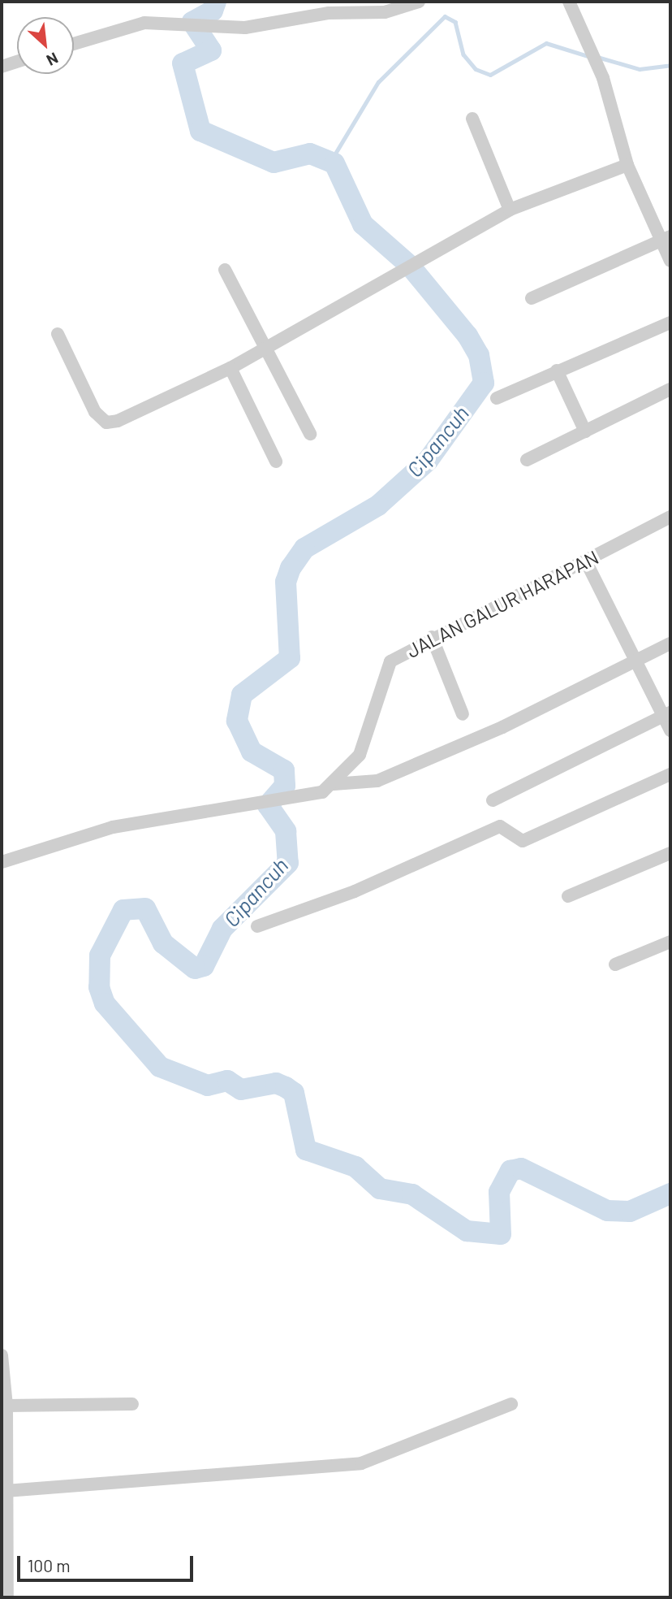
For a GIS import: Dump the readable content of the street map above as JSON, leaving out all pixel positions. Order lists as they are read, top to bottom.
{
  "streets": {
    "street": ["JALAN GALUR HARAPAN"]
  },
  "water": ["Cipancuh"],
  "scale_bar": "100 m",
  "north": "bottom right"
}
